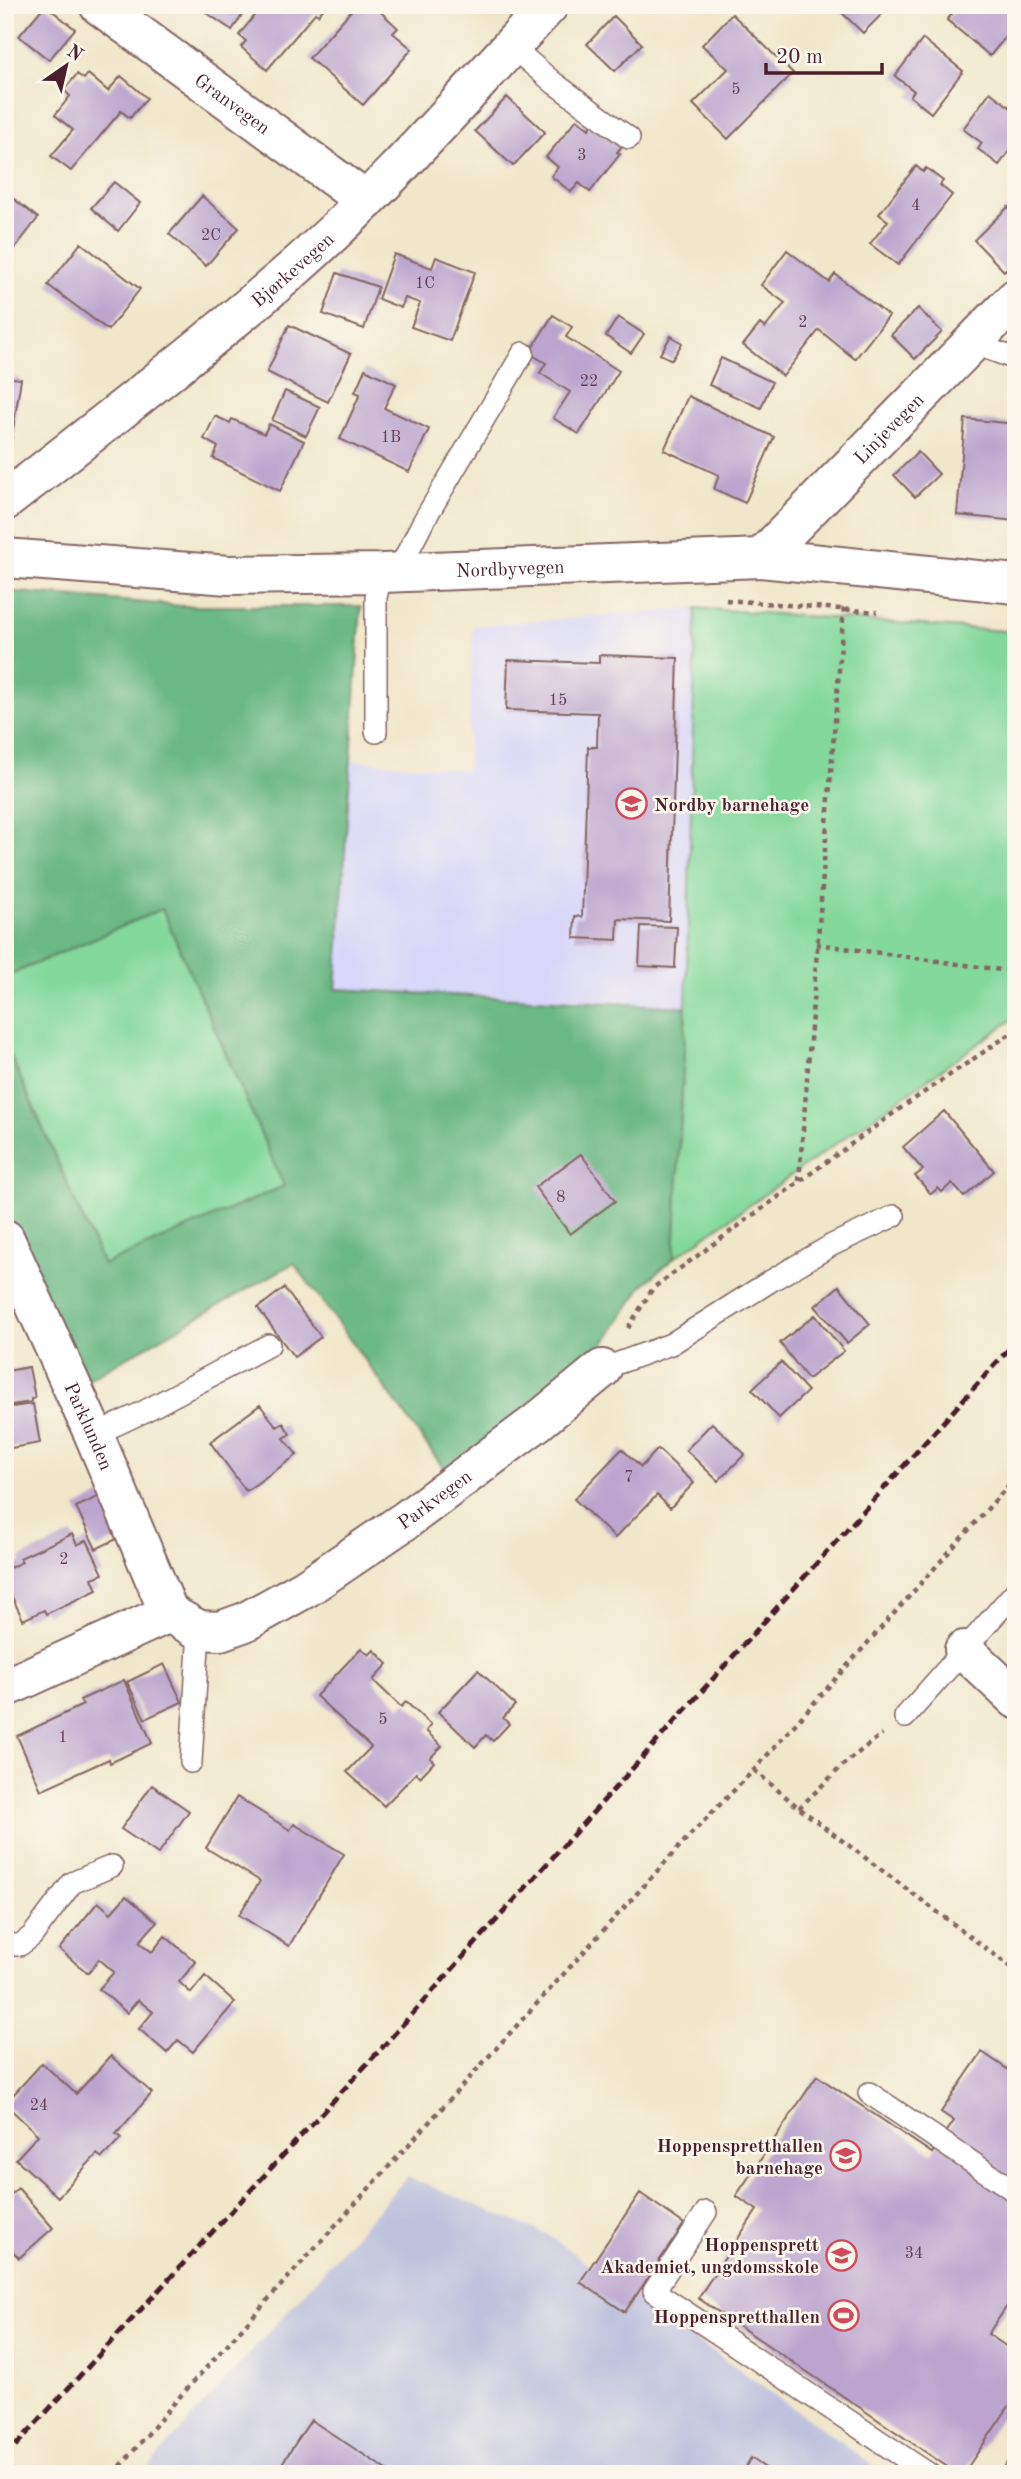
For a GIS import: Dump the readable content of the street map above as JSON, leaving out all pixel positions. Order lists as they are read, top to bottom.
{
  "streets": {
    "street": [
      "Granvegen",
      "Bjørkevegen",
      "Linjevegen",
      "Nordbyvegen",
      "Parklunden",
      "Parkvegen"
    ]
  },
  "crossings": [
    ["Granvegen", "Bjørkevegen"],
    ["Linjevegen", "Nordbyvegen"],
    ["Parklunden", "Parkvegen"]
  ],
  "places": {
    "school or university": ["Nordby barnehage", "Hoppenspretthallen barnehage", "Hoppensprett Akademiet, ungdomsskole"],
    "sports": ["Hoppenspretthallen"]
  },
  "house_numbers": [
    "5",
    "3",
    "4",
    "2C",
    "1C",
    "2",
    "22",
    "1B",
    "15",
    "8",
    "7",
    "2",
    "5",
    "1",
    "24",
    "34"
  ],
  "scale_bar": "20 m",
  "north": "top right"
}
